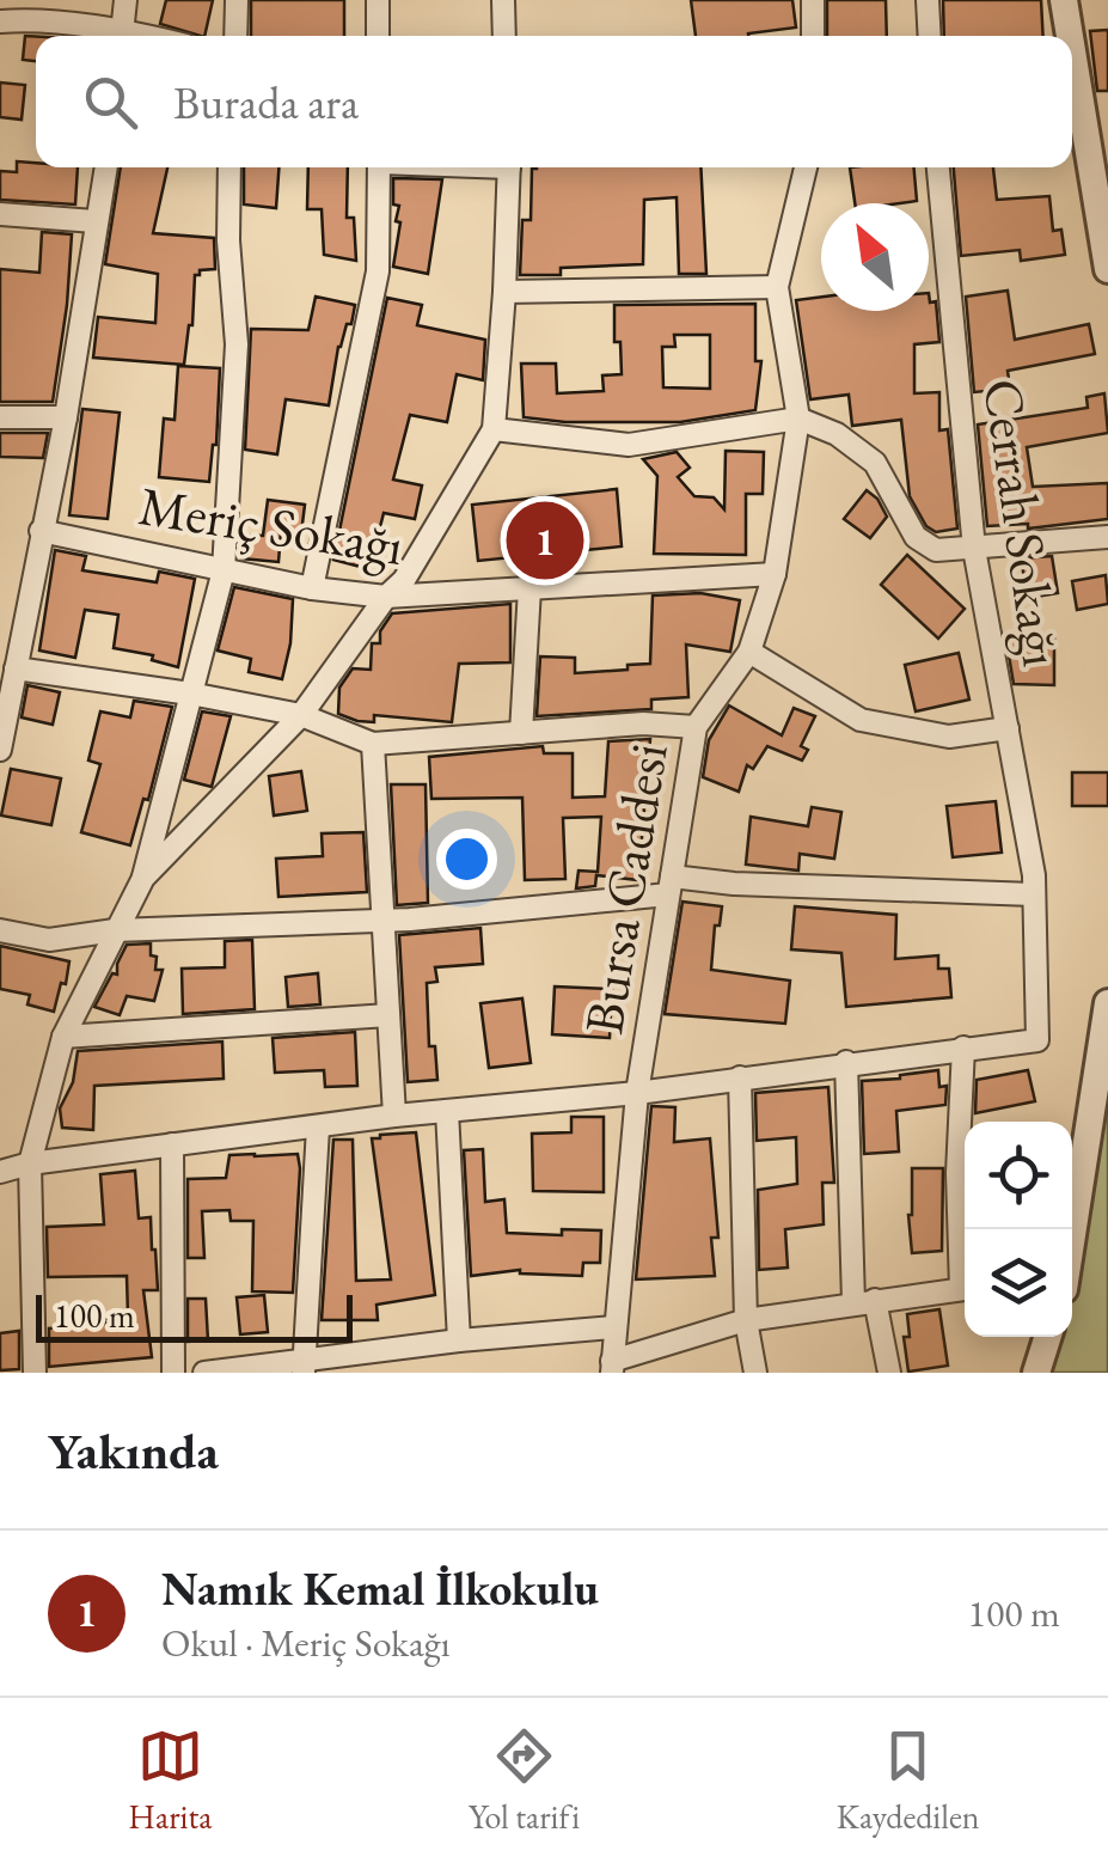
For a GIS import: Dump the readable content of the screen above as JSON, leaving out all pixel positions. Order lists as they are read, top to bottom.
{
  "streets": {
    "street": ["Cerrah Sokağı", "Meriç Sokağı", "Bursa Caddesi"]
  },
  "crossings": [
    ["Meriç Sokağı", "Bursa Caddesi"]
  ],
  "scale_bar": "100 m",
  "north": "top left",
  "page": {
    "search": "Burada ara",
    "pins": "1",
    "scale": "100 m",
    "heading": "Yakında",
    "list": [
      {
        "mark": "1",
        "name": "Namık Kemal İlkokulu",
        "note": "Okul · Meriç Sokağı",
        "value": "100 m"
      }
    ],
    "nav": ["Harita", "Yol tarifi", "Kaydedilen"]
  }
}
